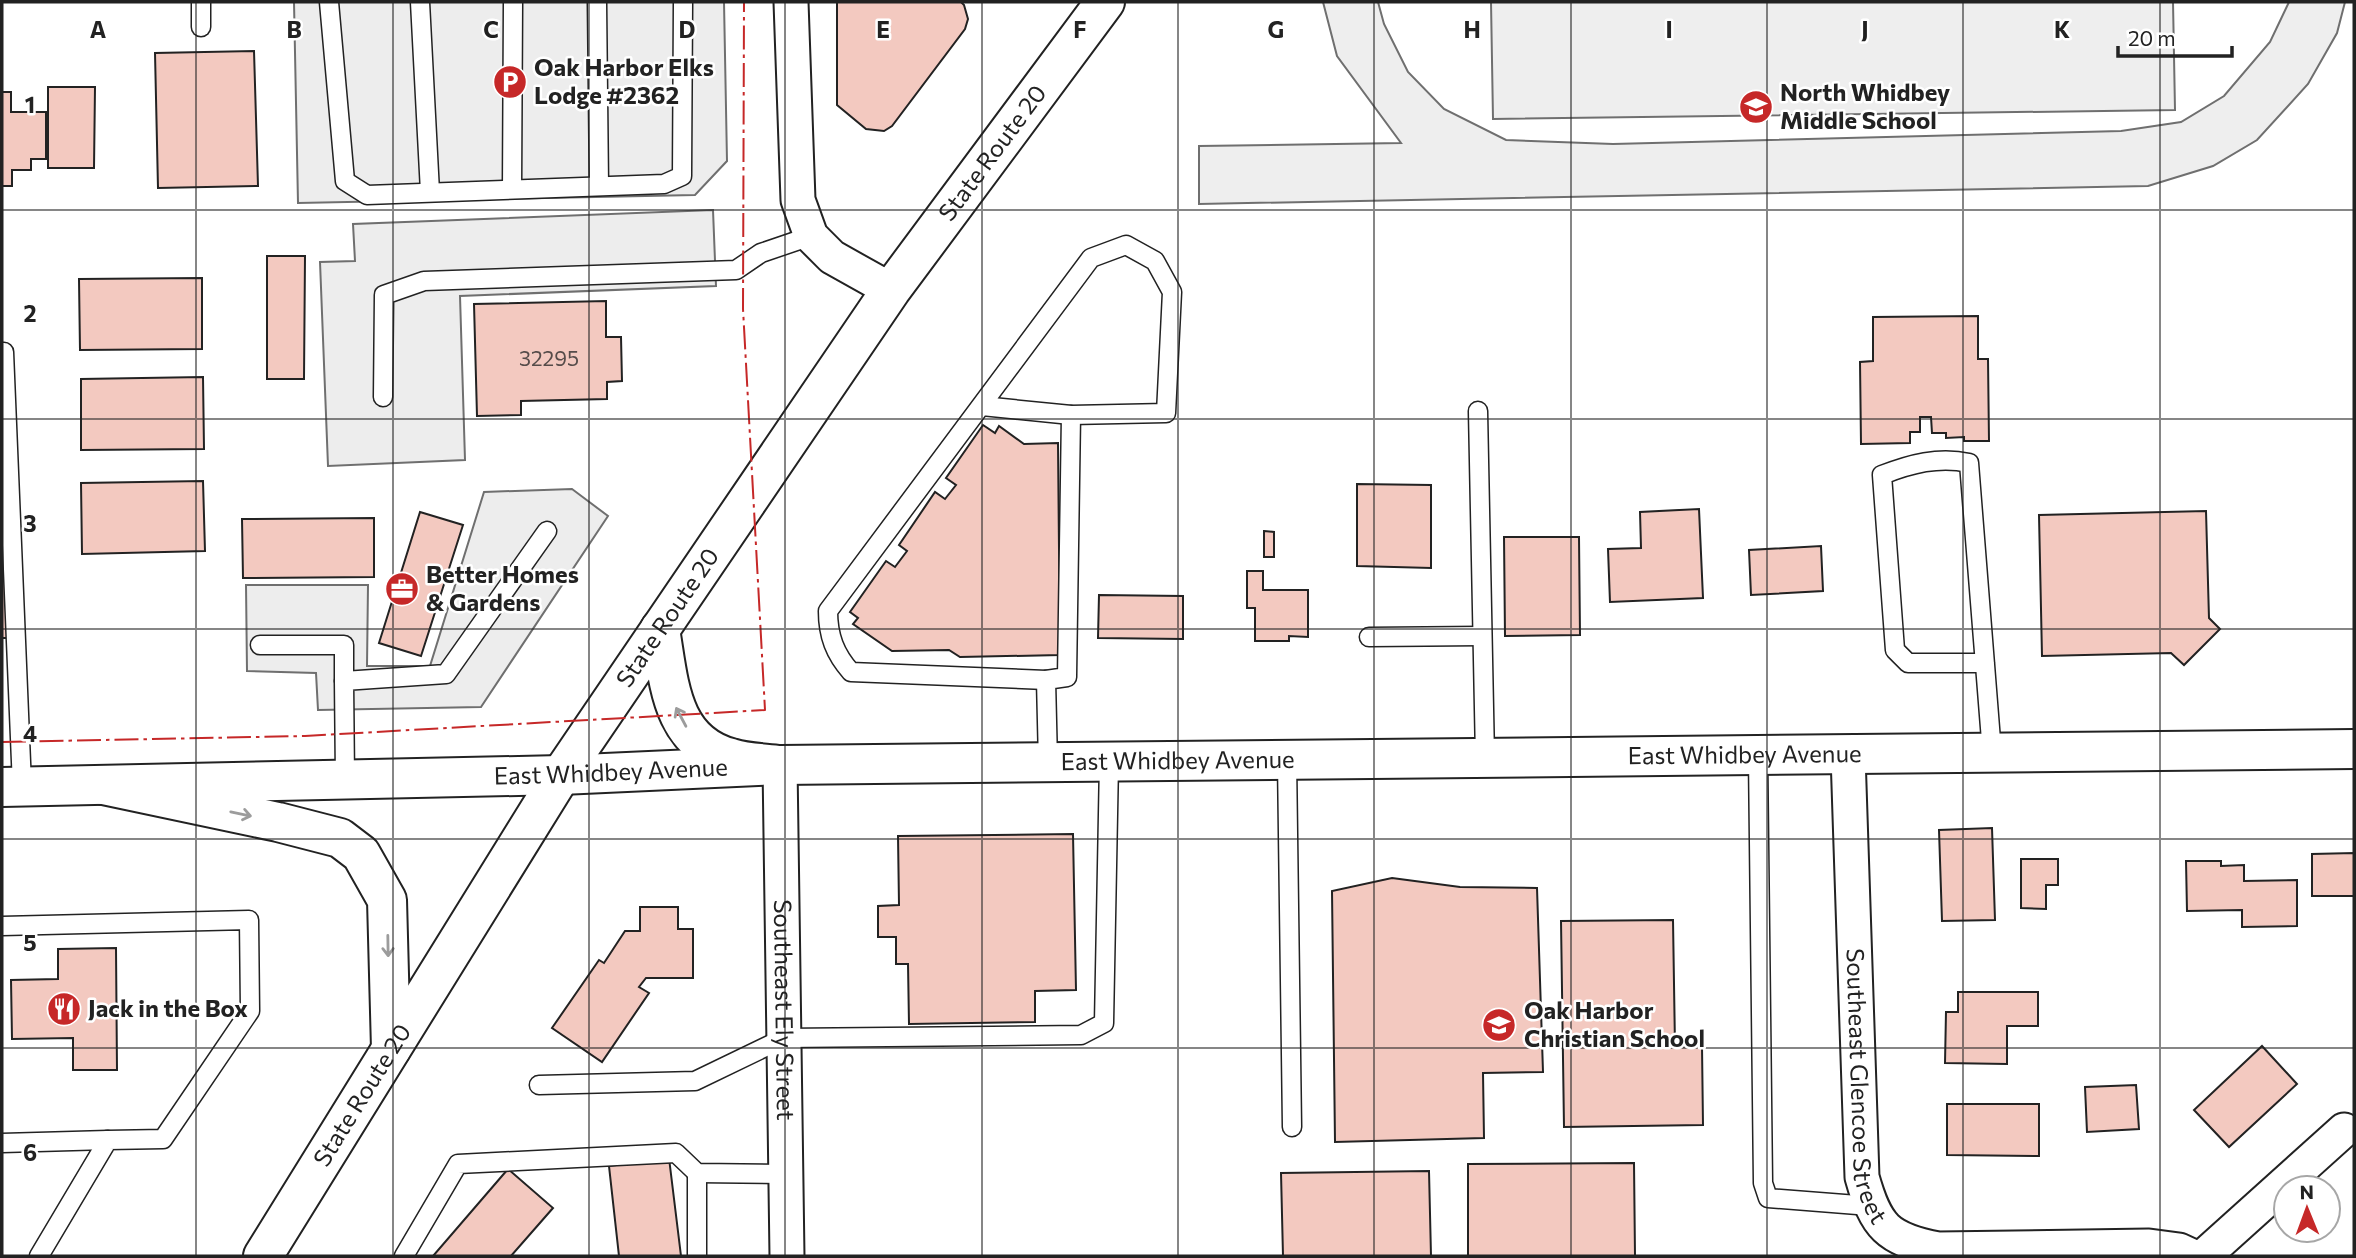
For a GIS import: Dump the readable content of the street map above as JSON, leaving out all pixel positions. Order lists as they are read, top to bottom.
{
  "streets": {
    "street": [
      "State Route 20",
      "East Whidbey Avenue",
      "Southeast Ely Street",
      "Southeast Glencoe Street"
    ]
  },
  "crossings": [
    ["State Route 20", "East Whidbey Avenue"],
    ["East Whidbey Avenue", "Southeast Ely Street"],
    ["East Whidbey Avenue", "Southeast Glencoe Street"]
  ],
  "places": {
    "parking": ["Oak Harbor Elks Lodge #2362"],
    "school or university": ["North Whidbey Middle School", "Oak Harbor Christian School"],
    "office": ["Better Homes & Gardens"],
    "restaurant": ["Jack in the Box"]
  },
  "house_numbers": ["32295"],
  "scale_bar": "20 m",
  "north": "top",
  "grid": {
    "columns": [
      "A",
      "B",
      "C",
      "D",
      "E",
      "F",
      "G",
      "H",
      "I",
      "J",
      "K"
    ],
    "rows": [
      "1",
      "2",
      "3",
      "4",
      "5",
      "6"
    ]
  }
}
